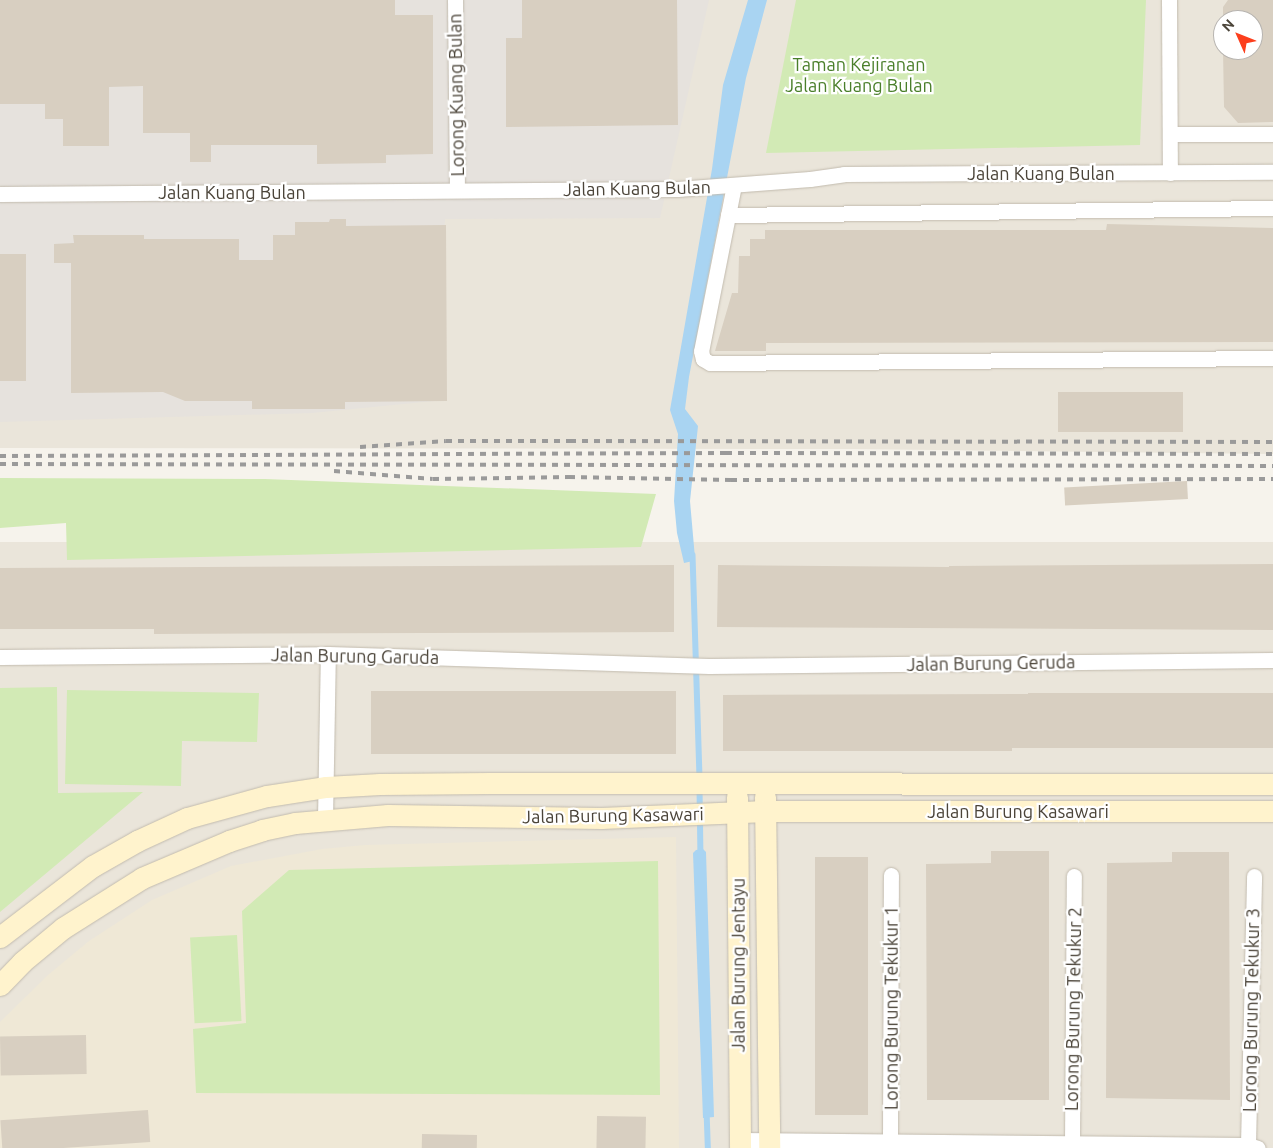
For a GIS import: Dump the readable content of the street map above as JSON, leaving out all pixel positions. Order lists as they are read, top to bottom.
{
  "streets": {
    "street": [
      "Lorong Kuang Bulan",
      "Jalan Kuang Bulan",
      "Jalan Burung Garuda",
      "Jalan Burung Geruda",
      "Jalan Burung Kasawari",
      "Jalan Burung Jentayu",
      "Lorong Burung Tekukur 1",
      "Lorong Burung Tekukur 2",
      "Lorong Burung Tekukur 3"
    ]
  },
  "crossings": [
    ["Lorong Kuang Bulan", "Jalan Kuang Bulan"],
    ["Jalan Burung Garuda", "Jalan Burung Geruda"],
    ["Jalan Burung Kasawari", "Jalan Burung Jentayu"]
  ],
  "parks": ["Taman Kejiranan Jalan Kuang Bulan"],
  "north": "top left"
}
